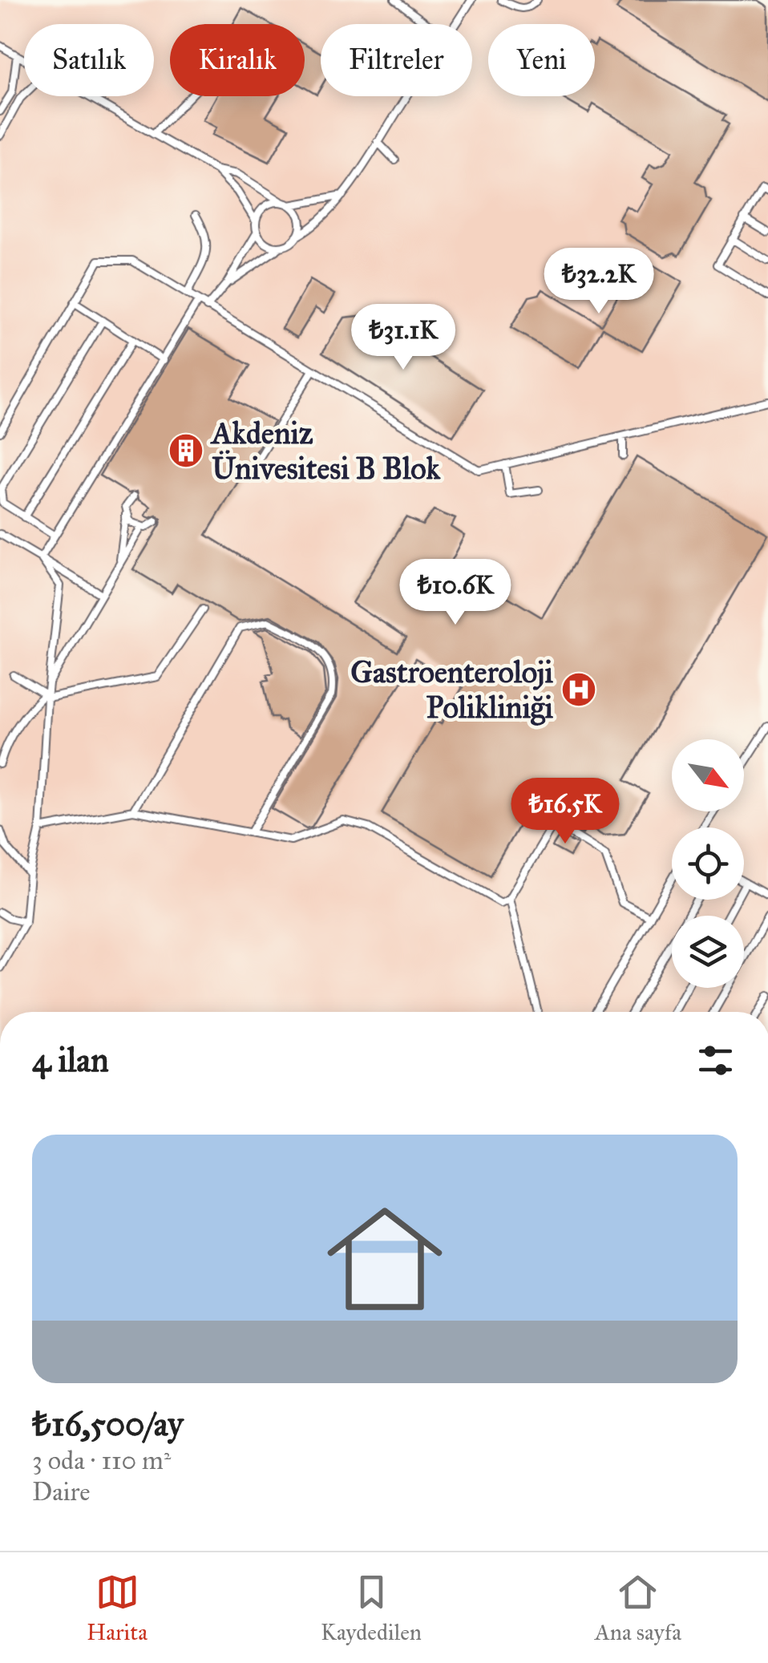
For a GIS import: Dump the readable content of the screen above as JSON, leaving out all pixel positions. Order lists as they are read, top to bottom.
{
  "places": {
    "building": ["Akdeniz Ünivesitesi B Blok"],
    "hospital": ["Gastroenteroloji Polikliniği"]
  },
  "north": "bottom right",
  "page": {
    "chip": [
      "Satılık",
      "Kiralık",
      "Filtreler",
      "Yeni"
    ],
    "price": [
      "₺32.2K",
      "₺31.1K",
      "₺10.6K",
      "₺16.5K"
    ],
    "heading": "4 ilan",
    "list": [
      {
        "name": "₺16,500/ay",
        "note": "3 oda · 110 m² · Daire"
      }
    ],
    "tabs": ["Harita", "Kaydedilen", "Ana sayfa"]
  }
}
